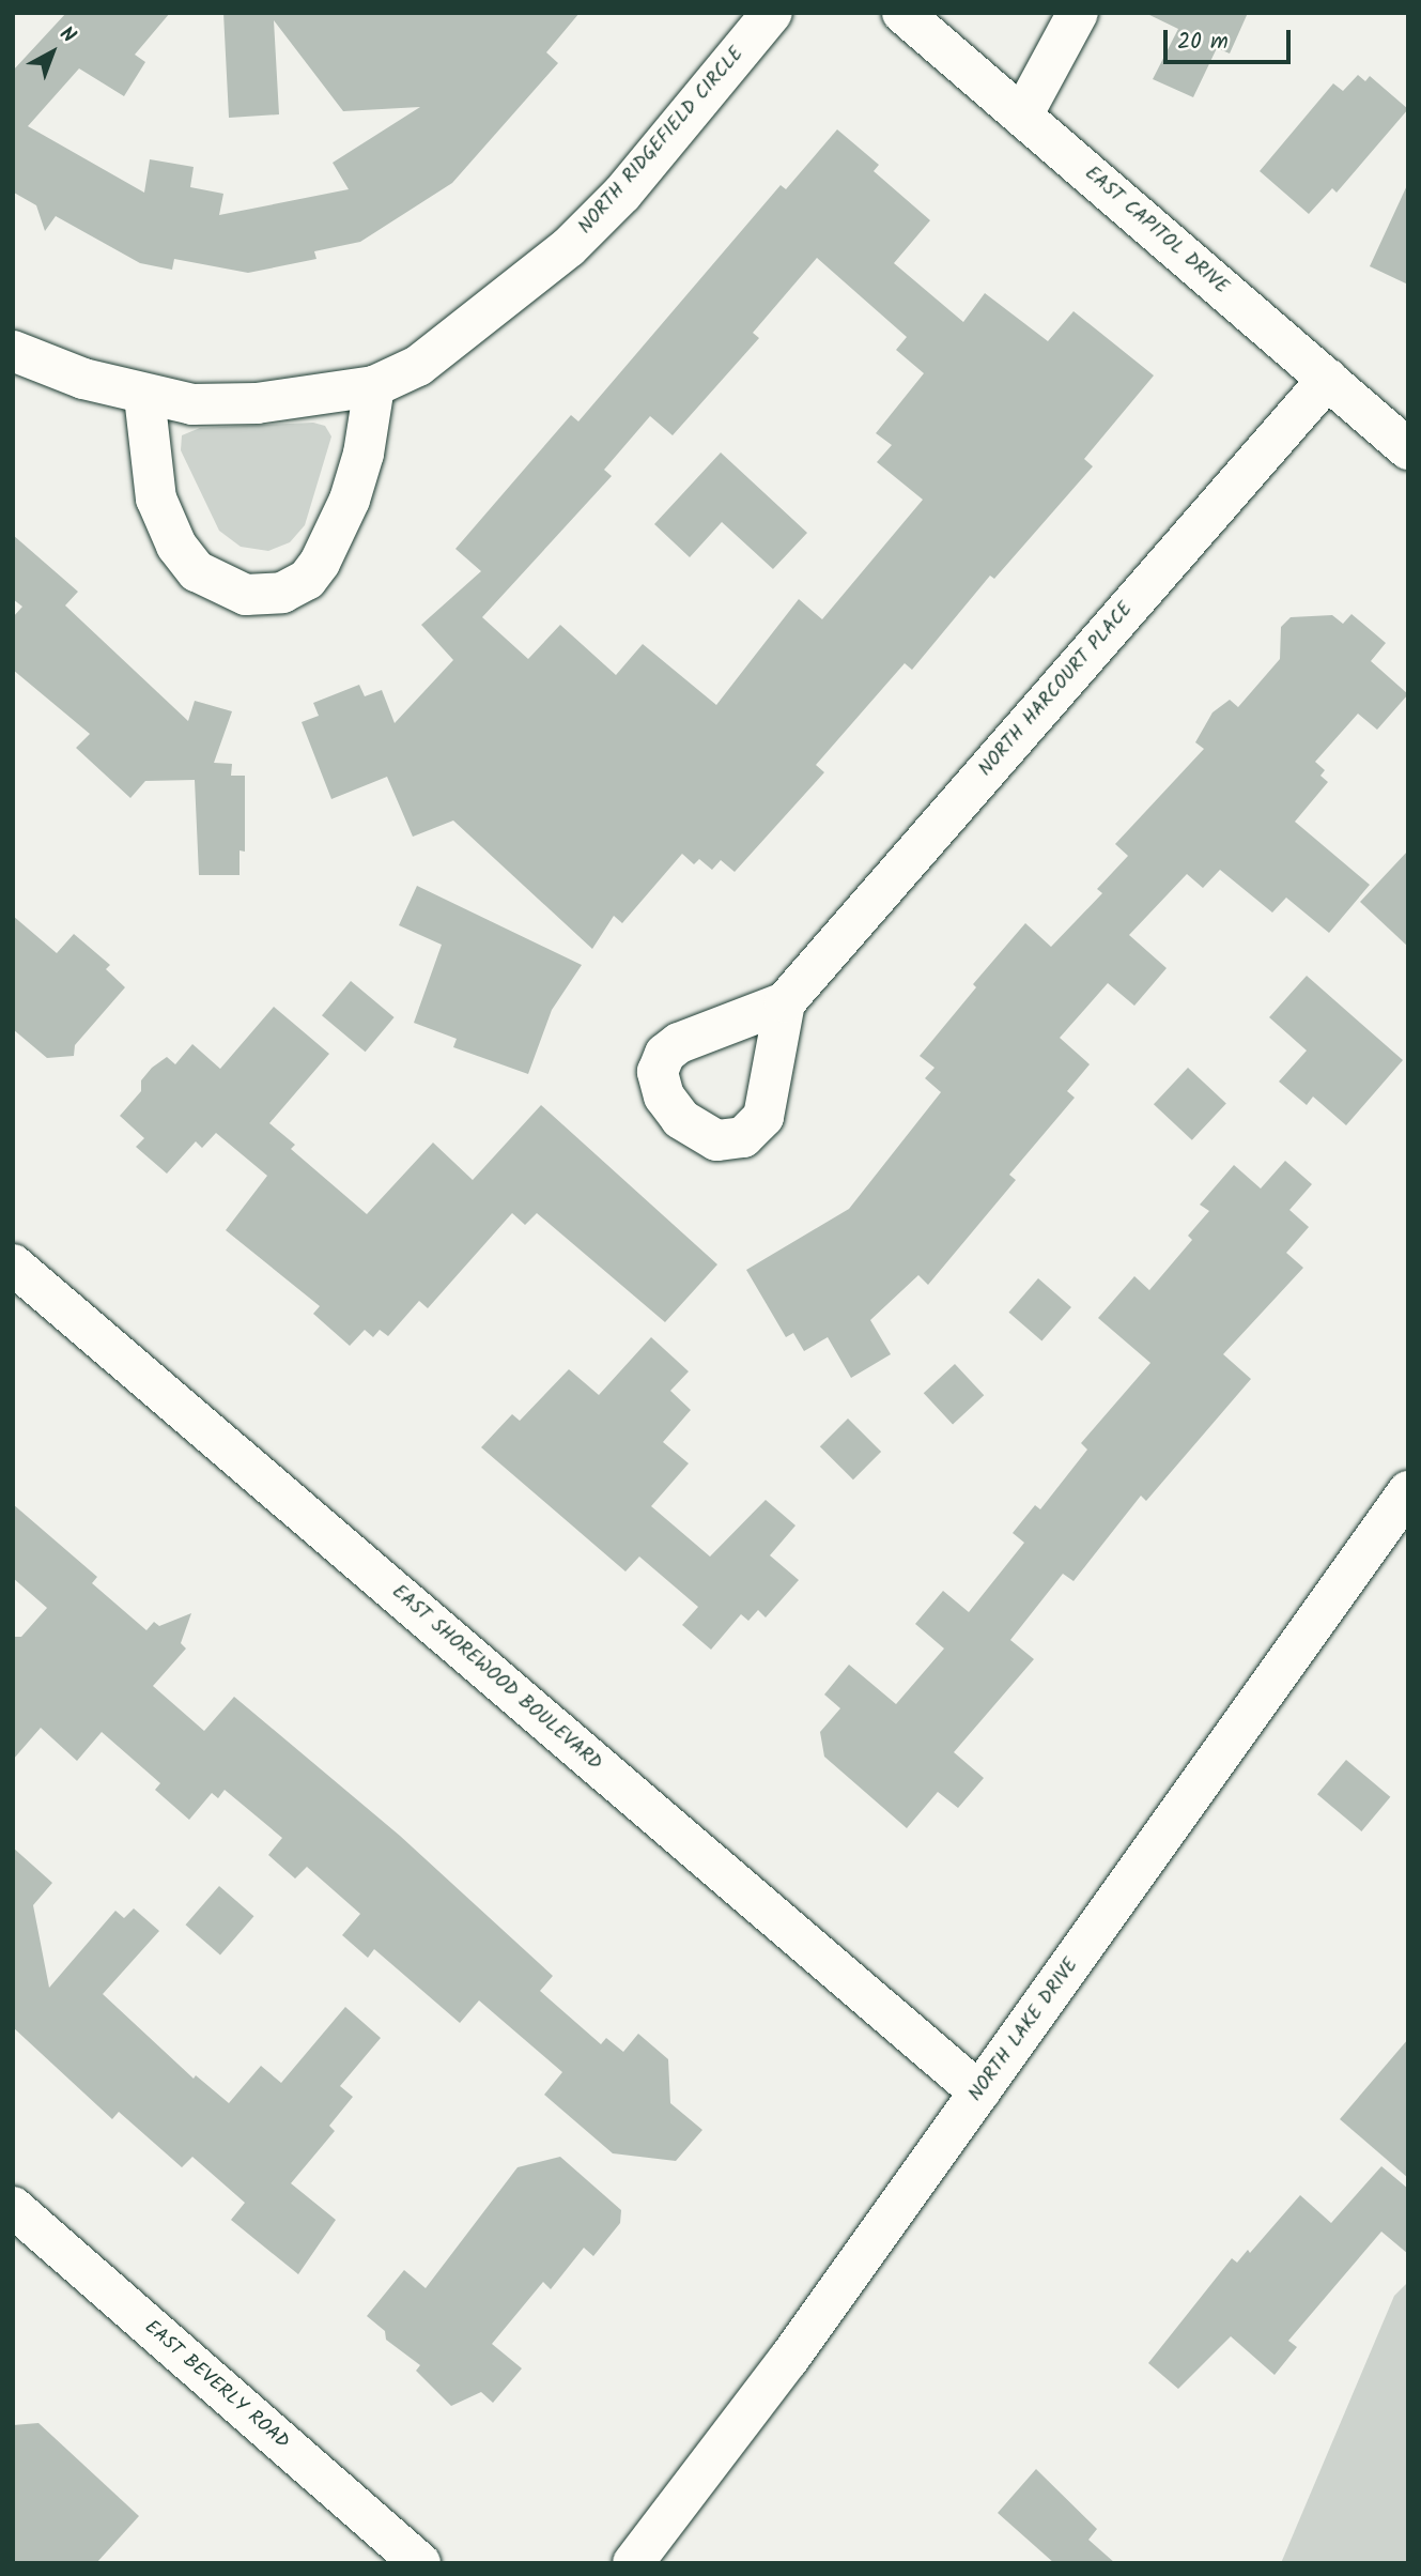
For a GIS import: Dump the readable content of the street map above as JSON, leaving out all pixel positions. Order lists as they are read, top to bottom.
{
  "streets": {
    "street": [
      "NORTH RIDGEFIELD CIRCLE",
      "EAST CAPITOL DRIVE",
      "NORTH HARCOURT PLACE",
      "EAST SHOREWOOD BOULEVARD",
      "NORTH LAKE DRIVE",
      "EAST BEVERLY ROAD"
    ]
  },
  "crossings": [
    ["EAST CAPITOL DRIVE", "NORTH HARCOURT PLACE"],
    ["EAST SHOREWOOD BOULEVARD", "NORTH LAKE DRIVE"]
  ],
  "scale_bar": "20 m",
  "north": "top right"
}
